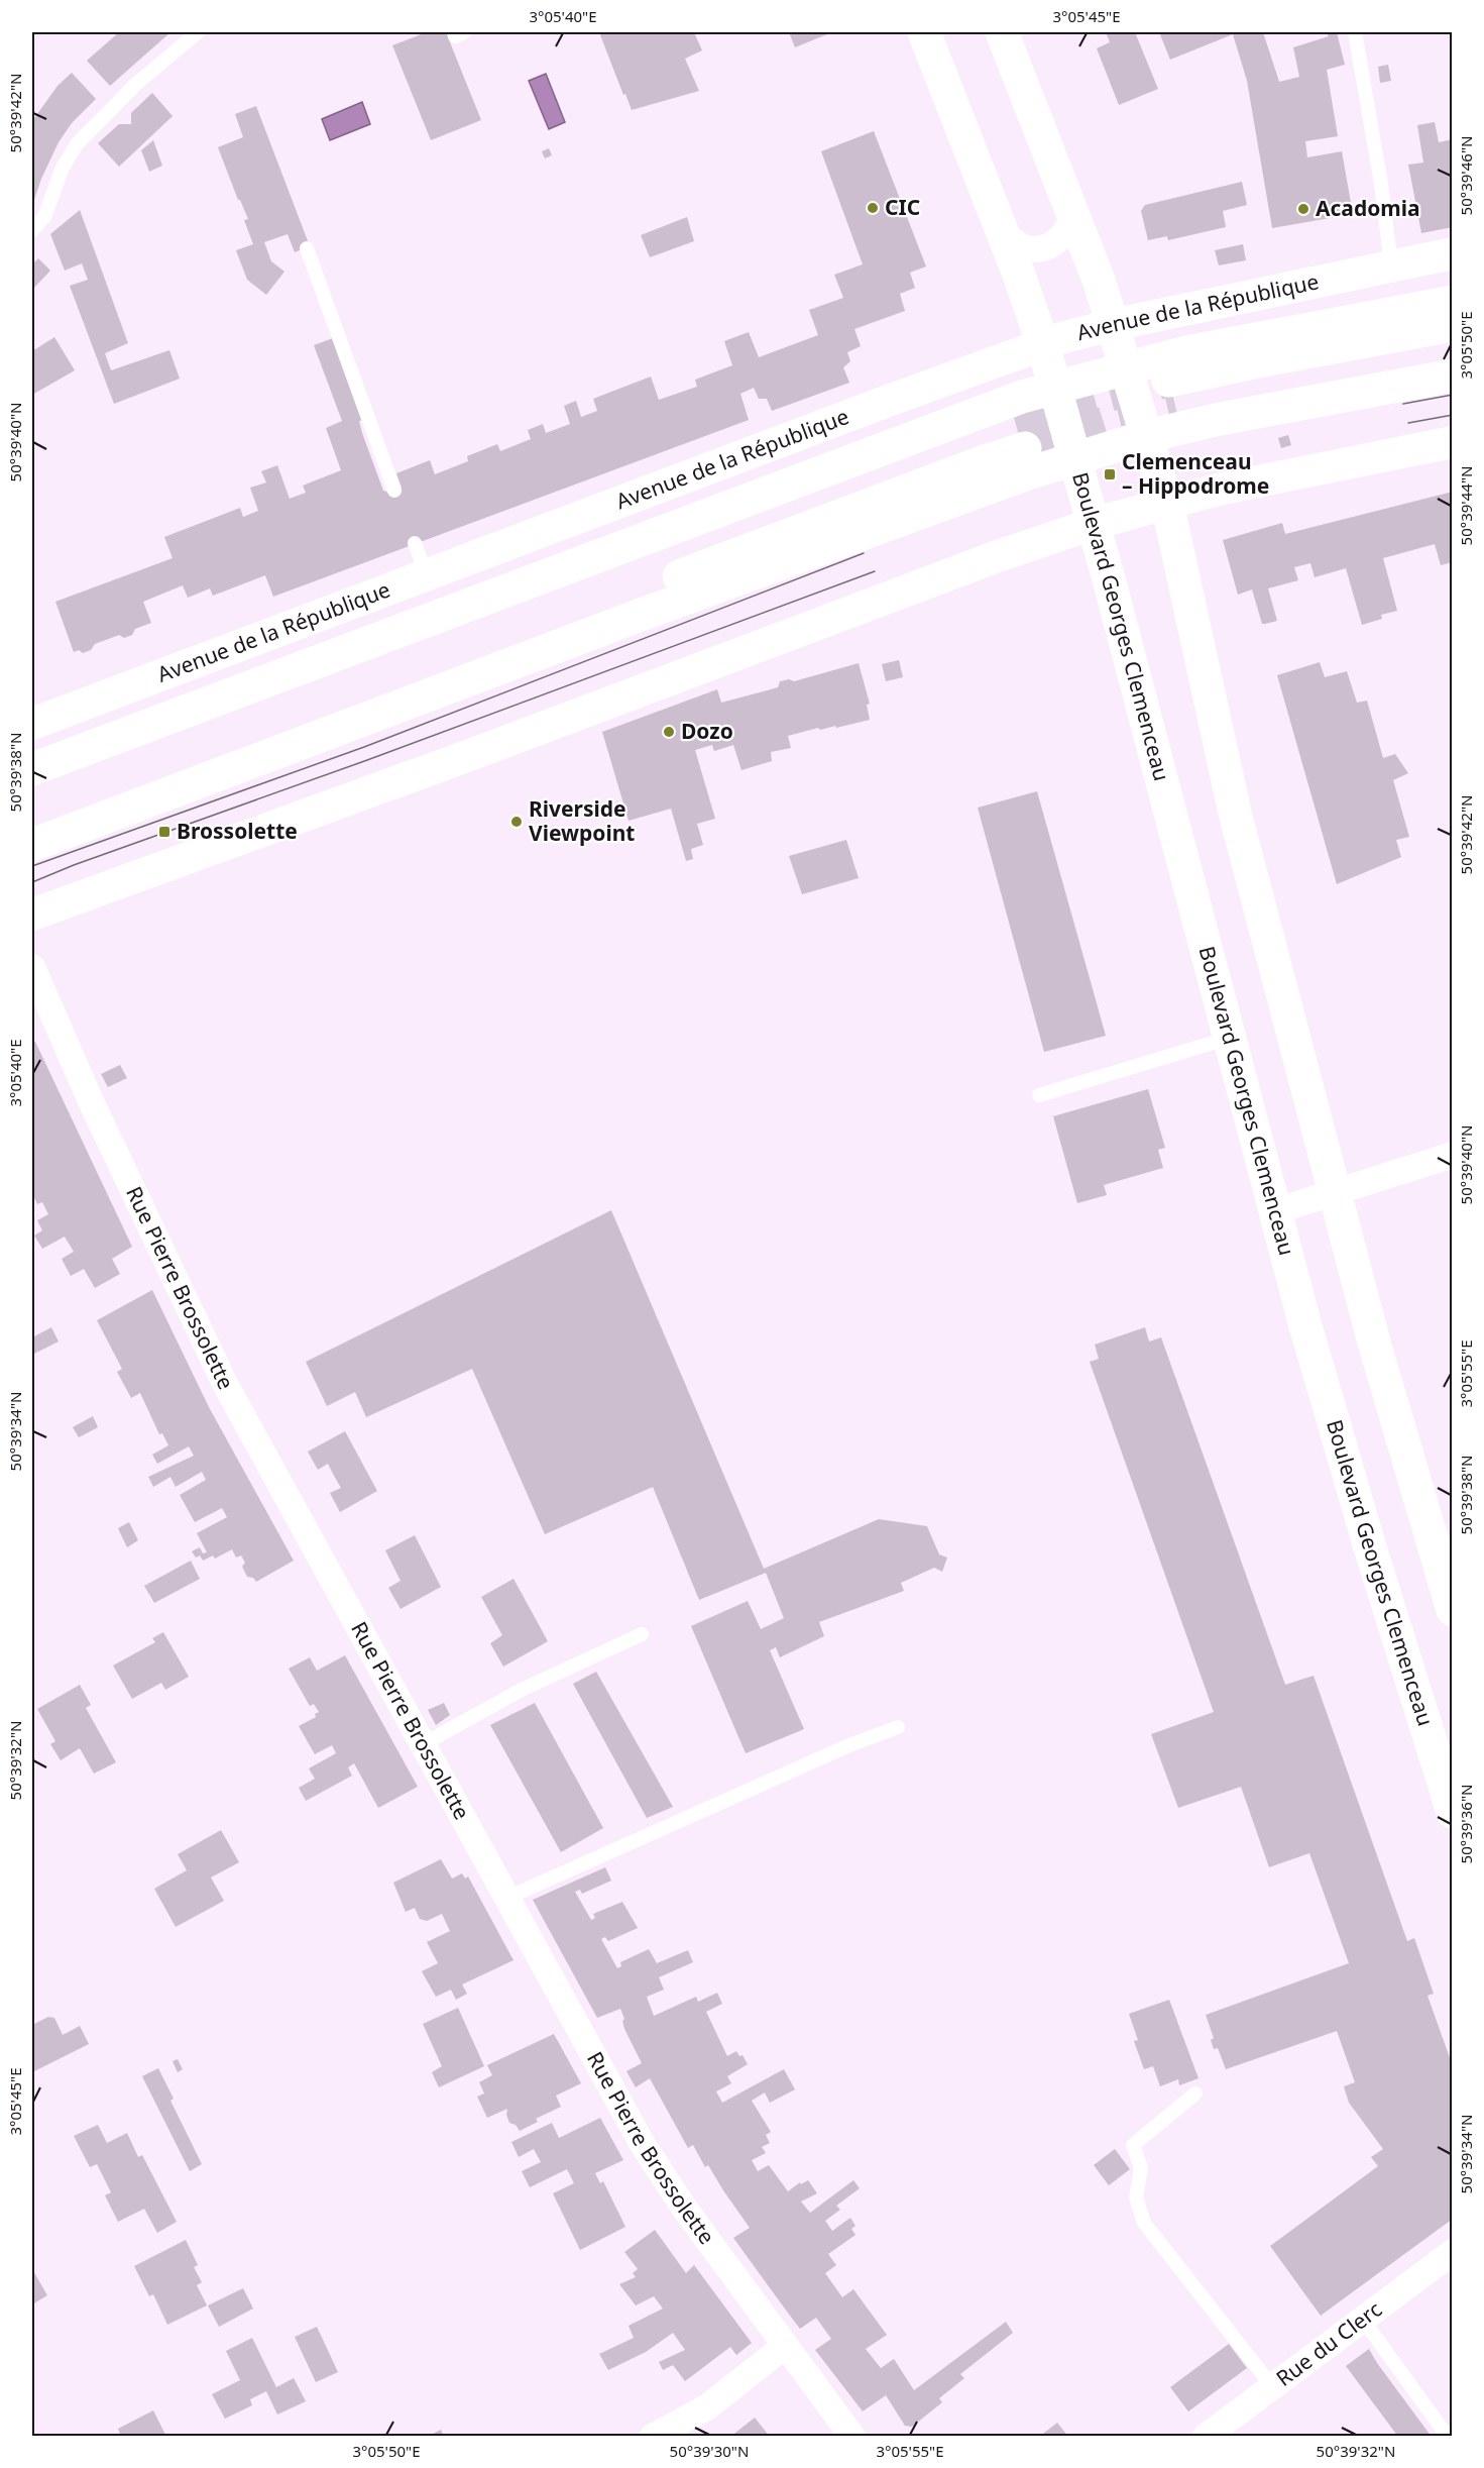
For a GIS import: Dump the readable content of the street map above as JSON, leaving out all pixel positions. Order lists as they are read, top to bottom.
{
  "streets": {
    "main road": ["Boulevard Georges Clemenceau"],
    "street": ["Avenue de la République", "Rue Pierre Brossolette", "Rue du Clerc"]
  },
  "crossings": [
    ["Avenue de la République", "Boulevard Georges Clemenceau"]
  ],
  "places": {
    "other": [
      "CIC",
      "Acadomia",
      "Dozo",
      "Riverside Viewpoint"
    ],
    "transit": ["Clemenceau – Hippodrome", "Brossolette"]
  },
  "coordinates": [
    "3°05'40\"E",
    "3°05'45\"E",
    "50°39'42\"N",
    "50°39'46\"N",
    "3°05'50\"E",
    "50°39'40\"N",
    "50°39'44\"N",
    "50°39'38\"N",
    "3°05'55\"E",
    "50°39'34\"N",
    "50°39'32\"N",
    "50°39'36\"N",
    "50°39'30\"N"
  ]
}
